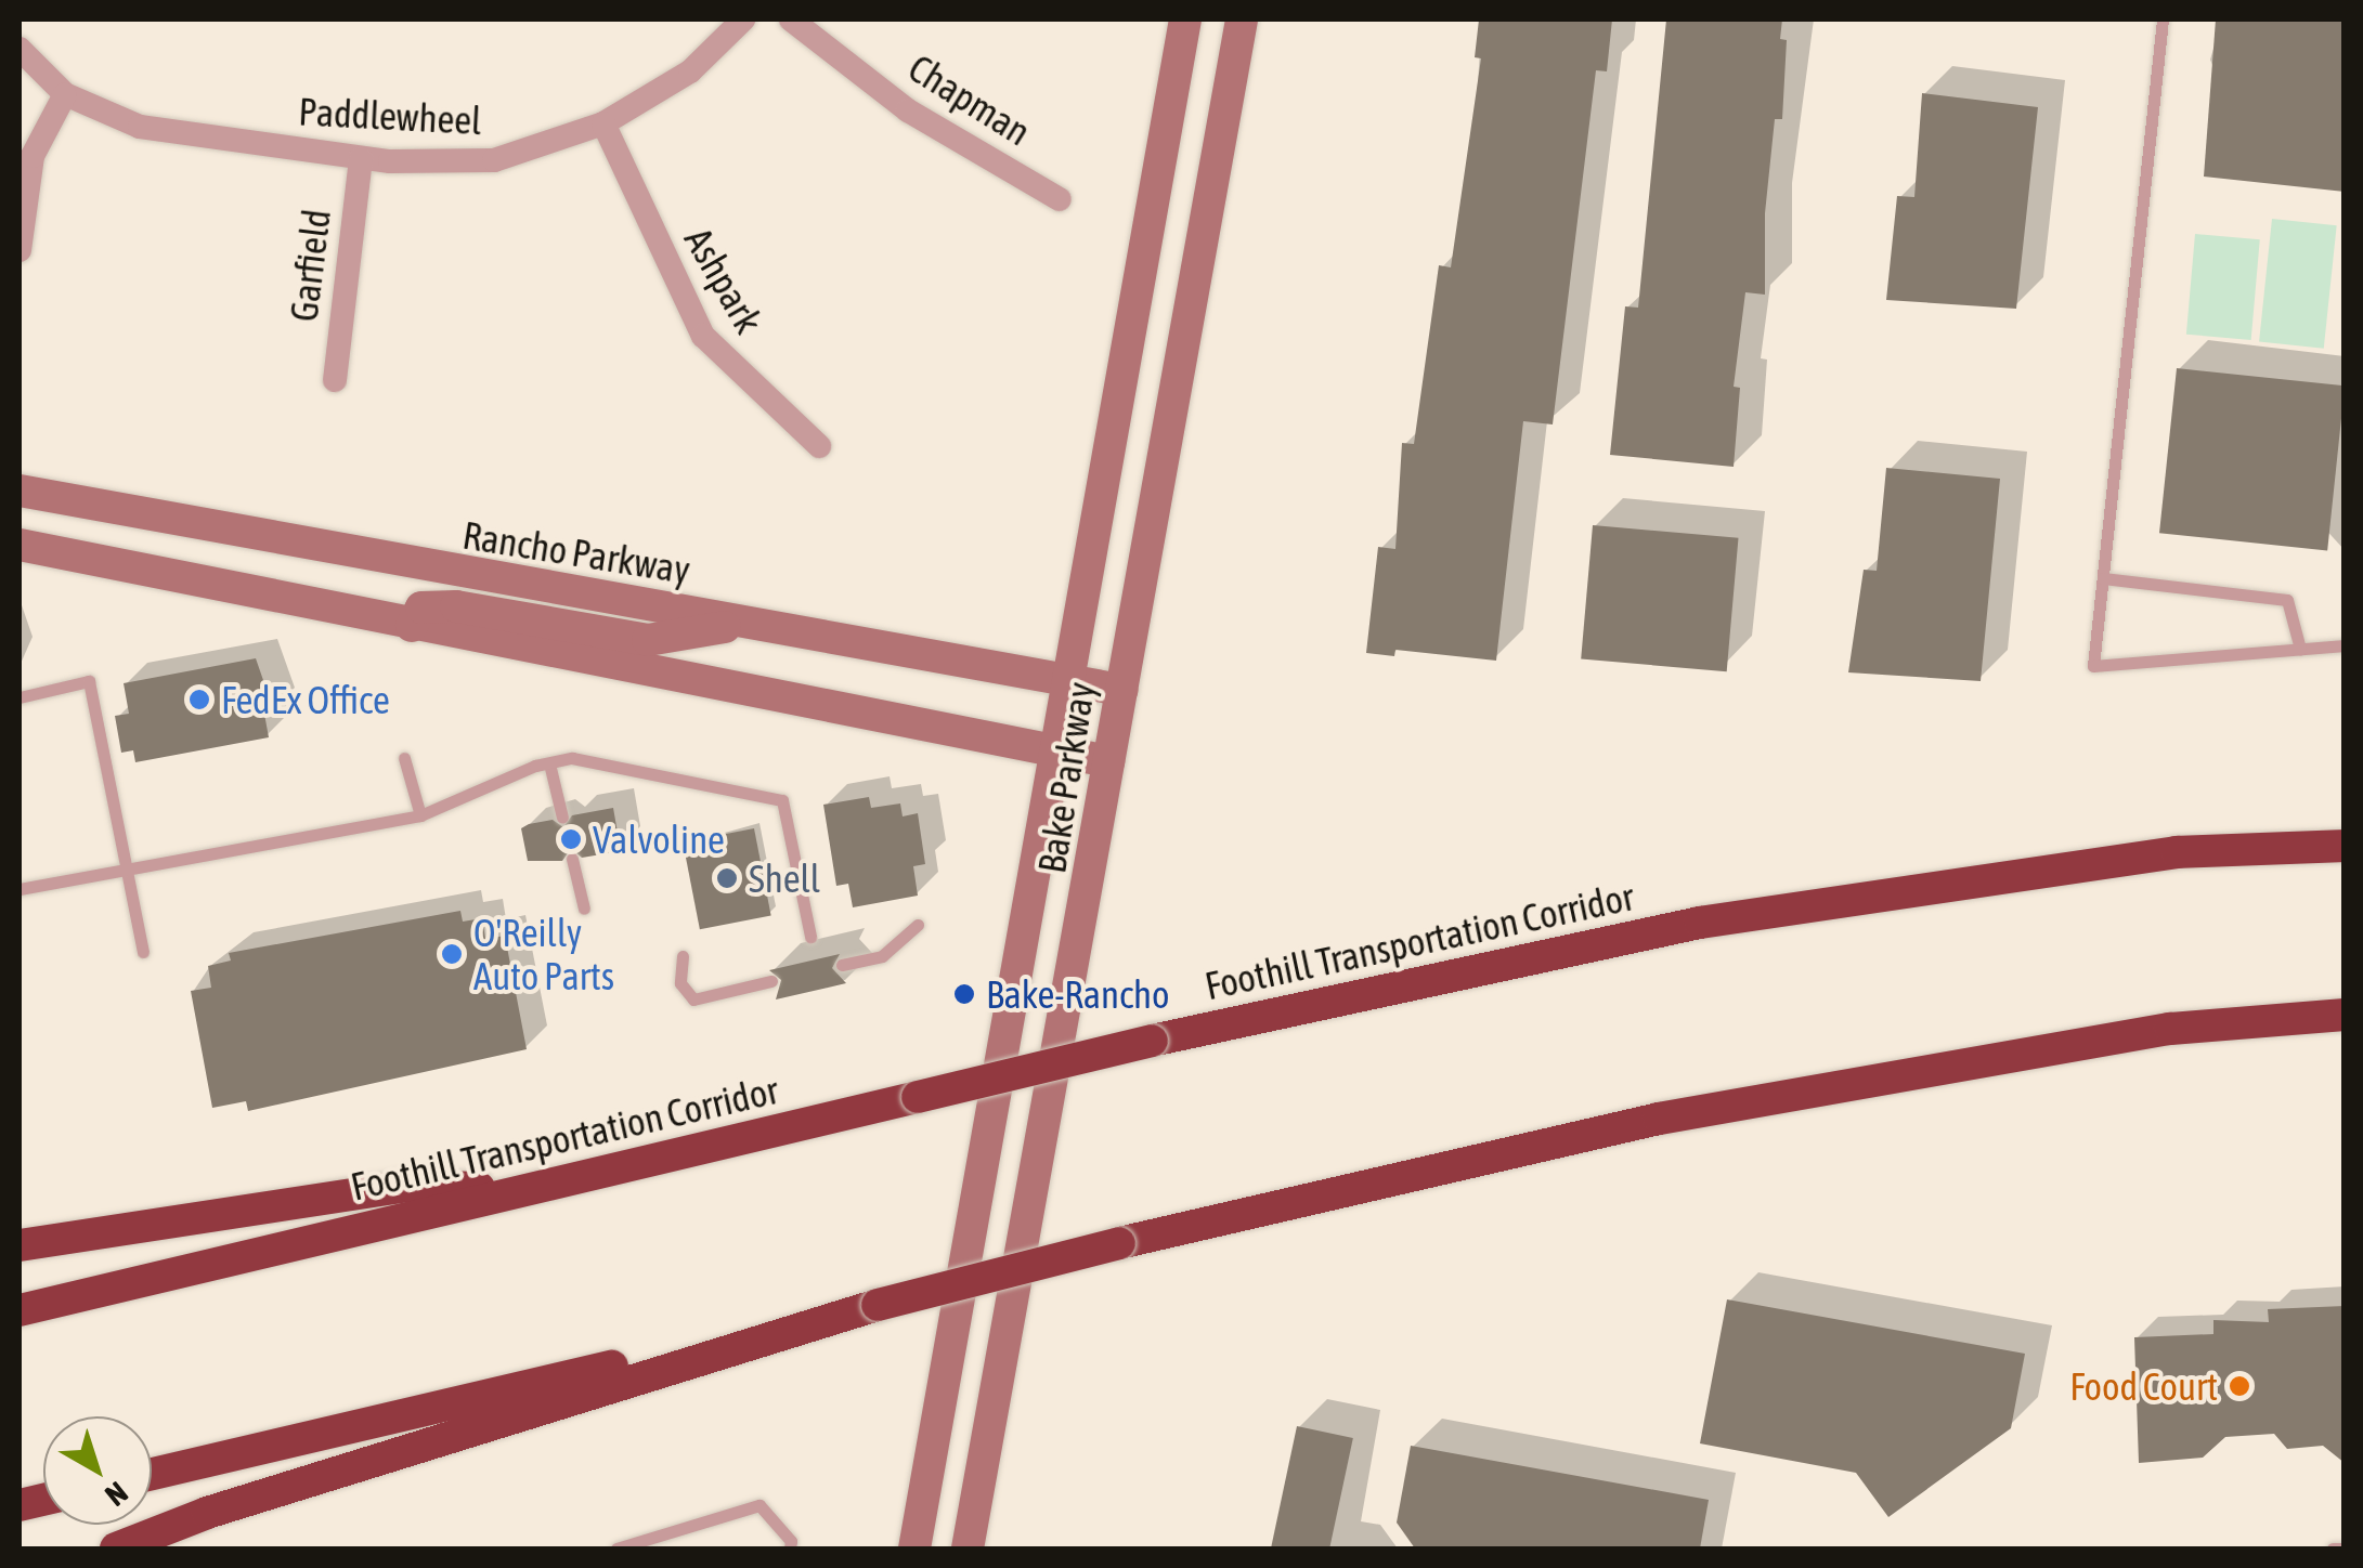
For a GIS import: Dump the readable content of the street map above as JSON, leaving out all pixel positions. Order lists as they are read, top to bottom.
{
  "streets": {
    "highway": ["Foothill Transportation Corridor"],
    "main road": ["Rancho Parkway", "Bake Parkway"],
    "street": [
      "Chapman",
      "Paddlewheel",
      "Garfield",
      "Ashpark"
    ]
  },
  "crossings": [
    ["Paddlewheel", "Garfield"],
    ["Paddlewheel", "Ashpark"],
    ["Rancho Parkway", "Bake Parkway"]
  ],
  "places": [
    "FedEx Office",
    "Valvoline",
    "Shell",
    "O'Reilly Auto Parts",
    "Bake-Rancho",
    "Food Court"
  ],
  "north": "bottom right"
}
